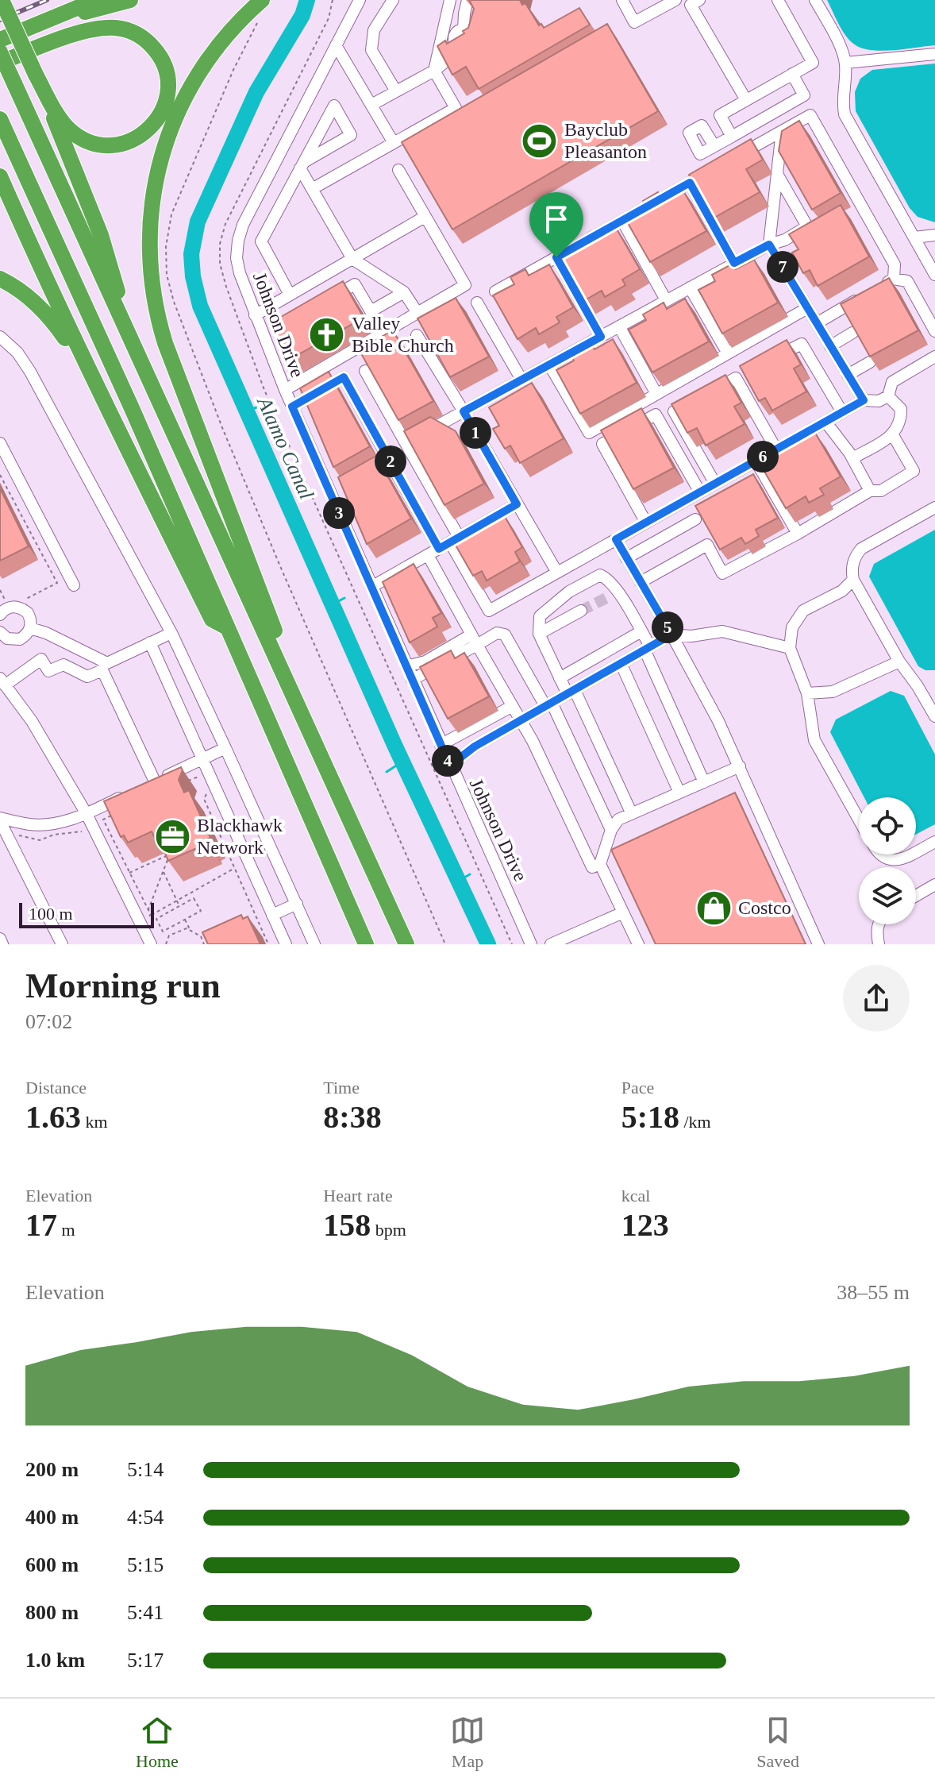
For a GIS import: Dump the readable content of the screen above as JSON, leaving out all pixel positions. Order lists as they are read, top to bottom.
{
  "streets": {
    "street": ["Johnson Drive"]
  },
  "water": ["Alamo Canal"],
  "places": {
    "sports": ["Bayclub Pleasanton"],
    "church": ["Valley Bible Church"],
    "office": ["Blackhawk Network"],
    "shop": ["Costco"]
  },
  "scale_bar": "100 m",
  "page": {
    "pins": [
      "7",
      "1",
      "6",
      "2",
      "3",
      "5",
      "4"
    ],
    "scale": "100 m",
    "heading": ["Morning run", "07:02"],
    "stats": [
      ["Distance", "1.63 km"],
      ["Time", "8:38"],
      ["Pace", "5:18 /km"],
      ["Elevation", "17 m"],
      ["Heart rate", "158 bpm"],
      ["kcal", "123"]
    ],
    "chart": ["Elevation", "38–55 m"],
    "list": [
      {
        "name": "200 m",
        "note": "5:14"
      },
      {
        "name": "400 m",
        "note": "4:54"
      },
      {
        "name": "600 m",
        "note": "5:15"
      },
      {
        "name": "800 m",
        "note": "5:41"
      },
      {
        "name": "1.0 km",
        "note": "5:17"
      }
    ],
    "tabs": ["Home", "Map", "Saved"]
  }
}
